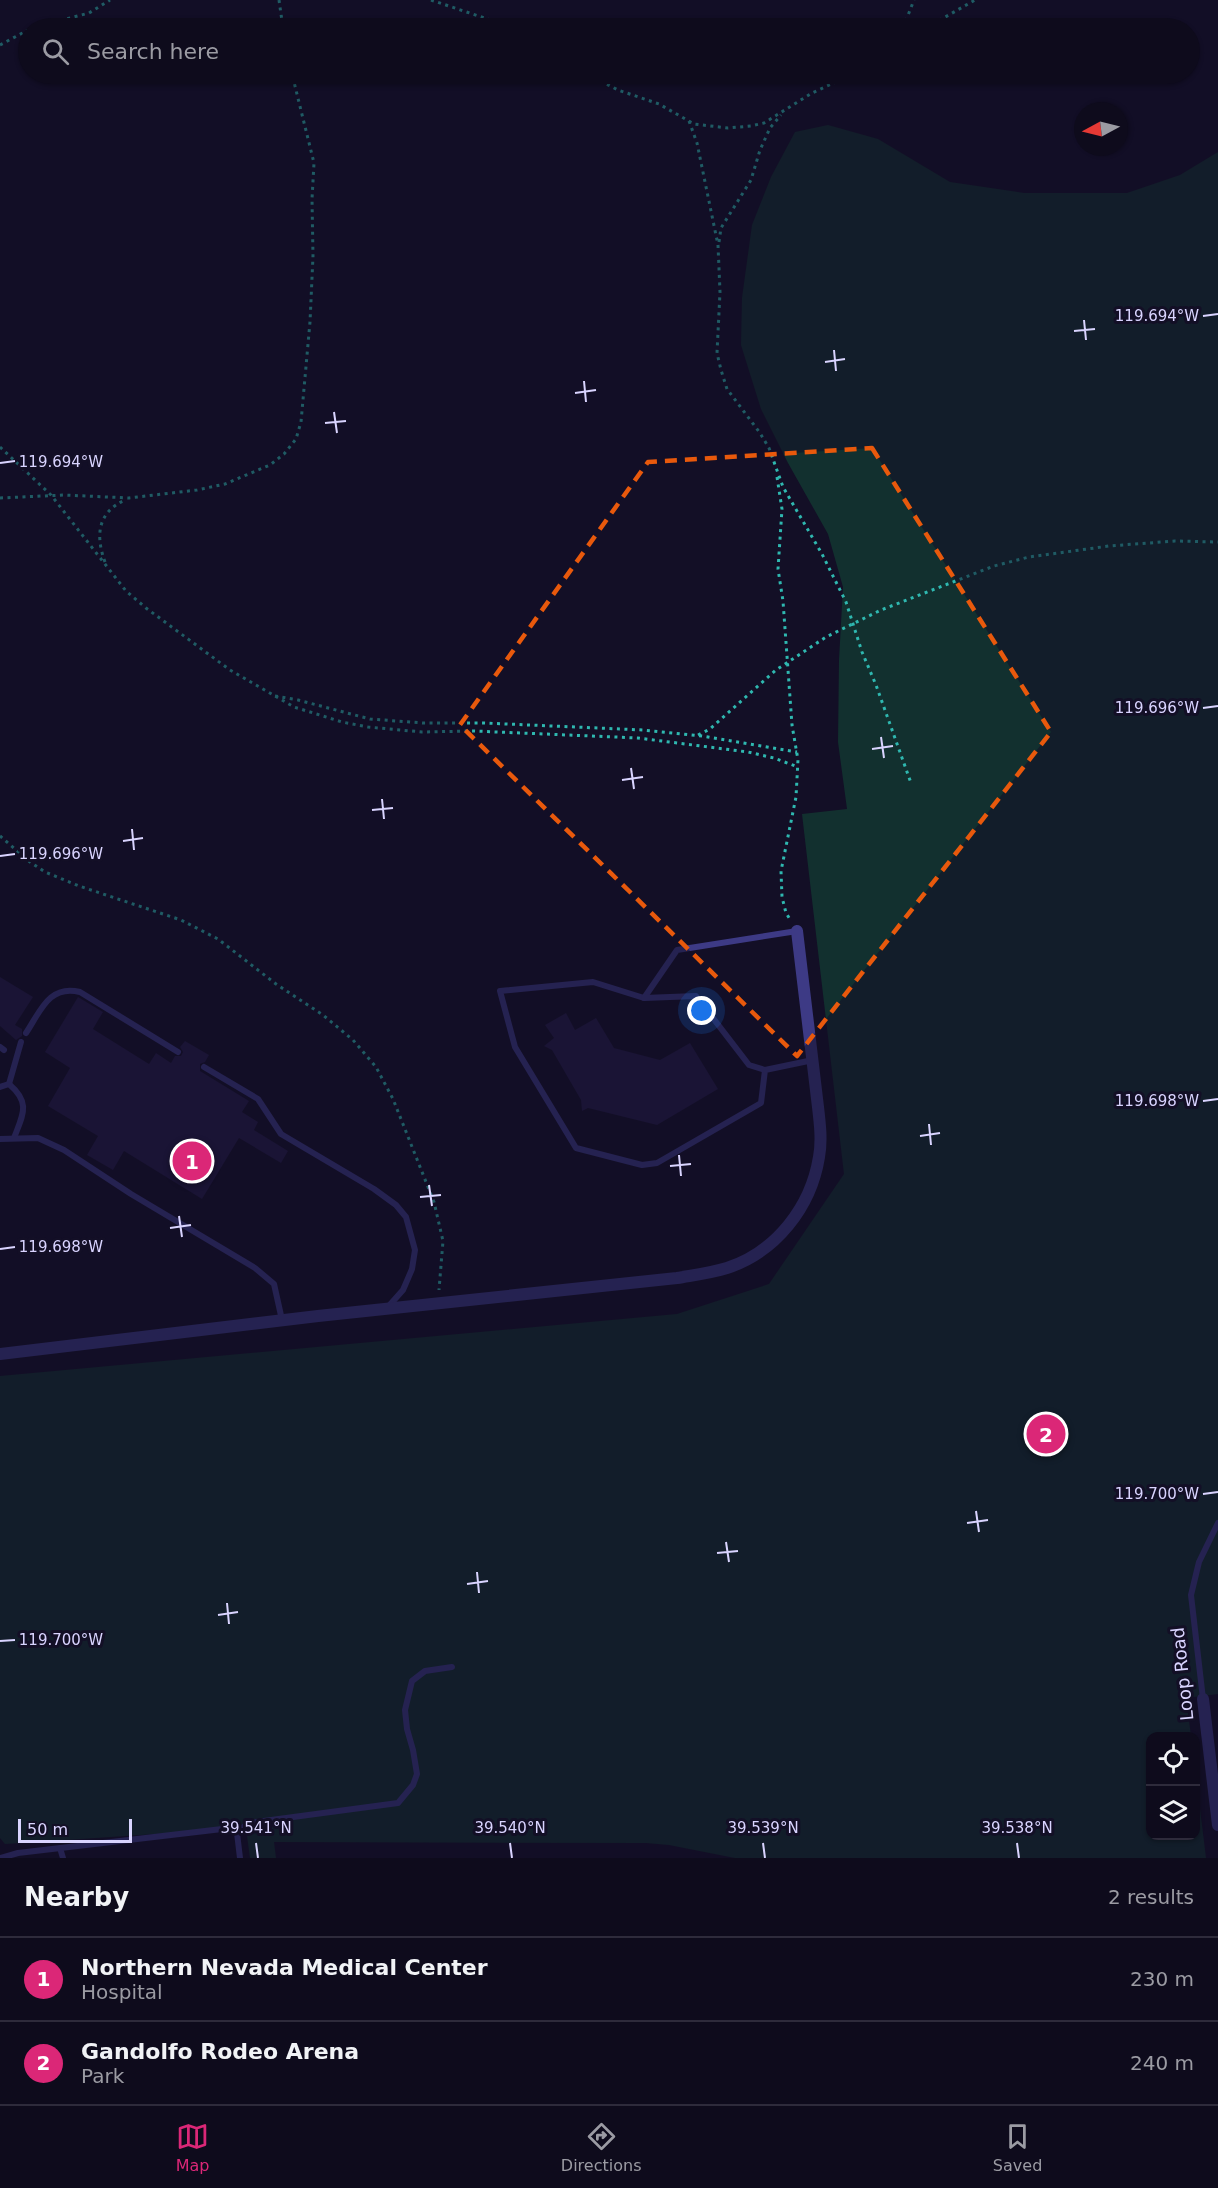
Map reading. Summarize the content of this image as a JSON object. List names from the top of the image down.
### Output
{
  "streets": {
    "street": ["Loop Road"]
  },
  "scale_bar": "50 m",
  "north": "left",
  "page": {
    "search": "Search here",
    "pins": ["1", "2"],
    "scale": "50 m",
    "heading": ["Nearby", "2 results"],
    "list": [
      {
        "mark": "1",
        "name": "Northern Nevada Medical Center",
        "note": "Hospital",
        "value": "230 m"
      },
      {
        "mark": "2",
        "name": "Gandolfo Rodeo Arena",
        "note": "Park",
        "value": "240 m"
      }
    ],
    "nav": ["Map", "Directions", "Saved"]
  },
  "coordinates": [
    "119.694°W",
    "119.696°W",
    "119.698°W",
    "119.700°W",
    "39.541°N",
    "39.540°N",
    "39.539°N",
    "39.538°N"
  ]
}
